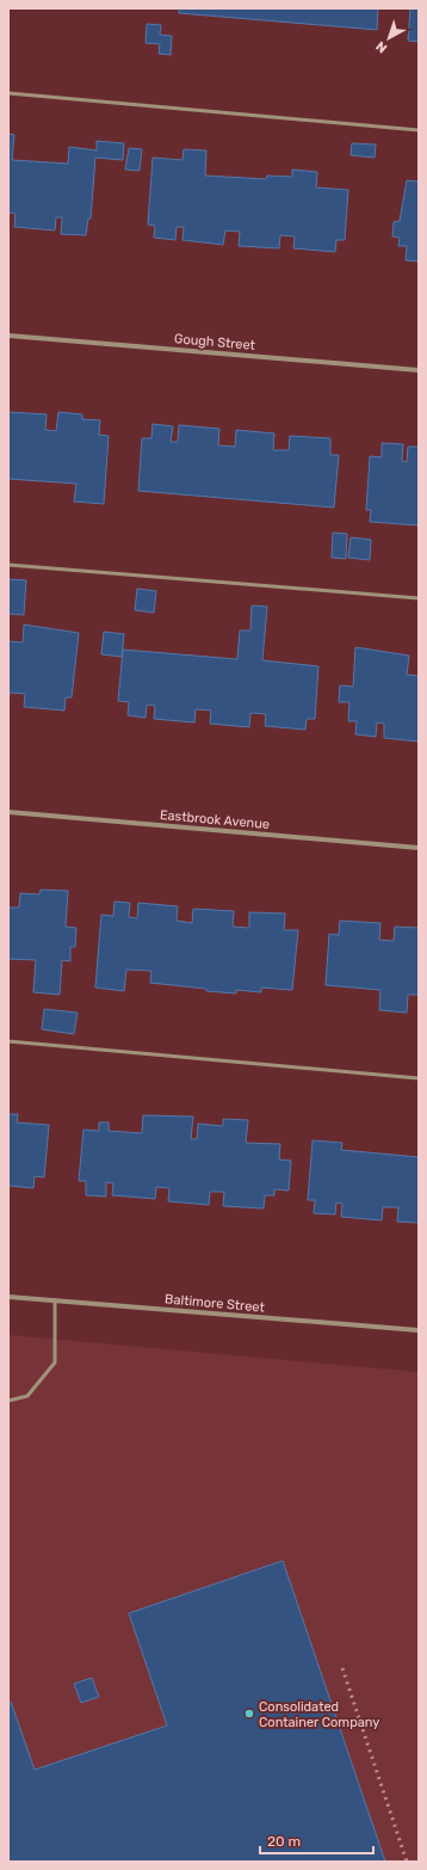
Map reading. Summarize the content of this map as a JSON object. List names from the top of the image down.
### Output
{
  "streets": {
    "street": ["Gough Street", "Eastbrook Avenue", "Baltimore Street"]
  },
  "places": ["Consolidated Container Company"],
  "scale_bar": "20 m",
  "north": "bottom left"
}
